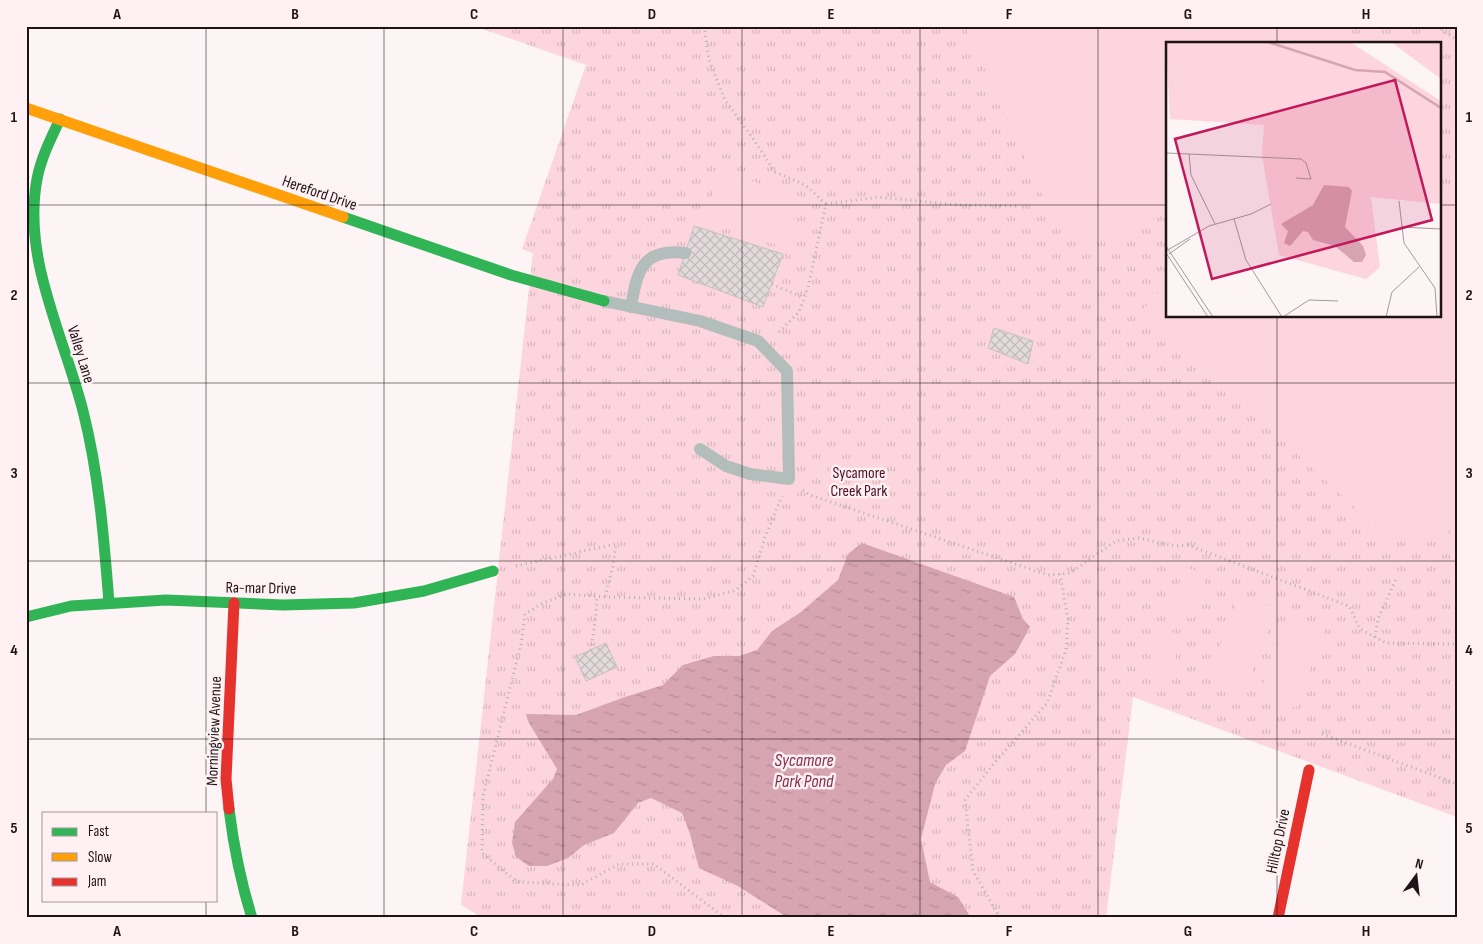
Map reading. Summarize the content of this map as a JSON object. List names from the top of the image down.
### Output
{
  "streets": {
    "street": [
      "Hereford Drive",
      "Valley Lane",
      "Ra-mar Drive",
      "Morningview Avenue",
      "Hilltop Drive"
    ]
  },
  "crossings": [
    ["Hereford Drive", "Valley Lane"],
    ["Valley Lane", "Ra-mar Drive"],
    ["Ra-mar Drive", "Morningview Avenue"]
  ],
  "water": ["Sycamore Park Pond"],
  "parks": ["Sycamore Creek Park"],
  "legend": ["Fast", "Slow", "Jam"],
  "north": "top",
  "grid": {
    "columns": [
      "A",
      "B",
      "C",
      "D",
      "E",
      "F",
      "G",
      "H"
    ],
    "rows": [
      "1",
      "2",
      "3",
      "4",
      "5"
    ]
  }
}
